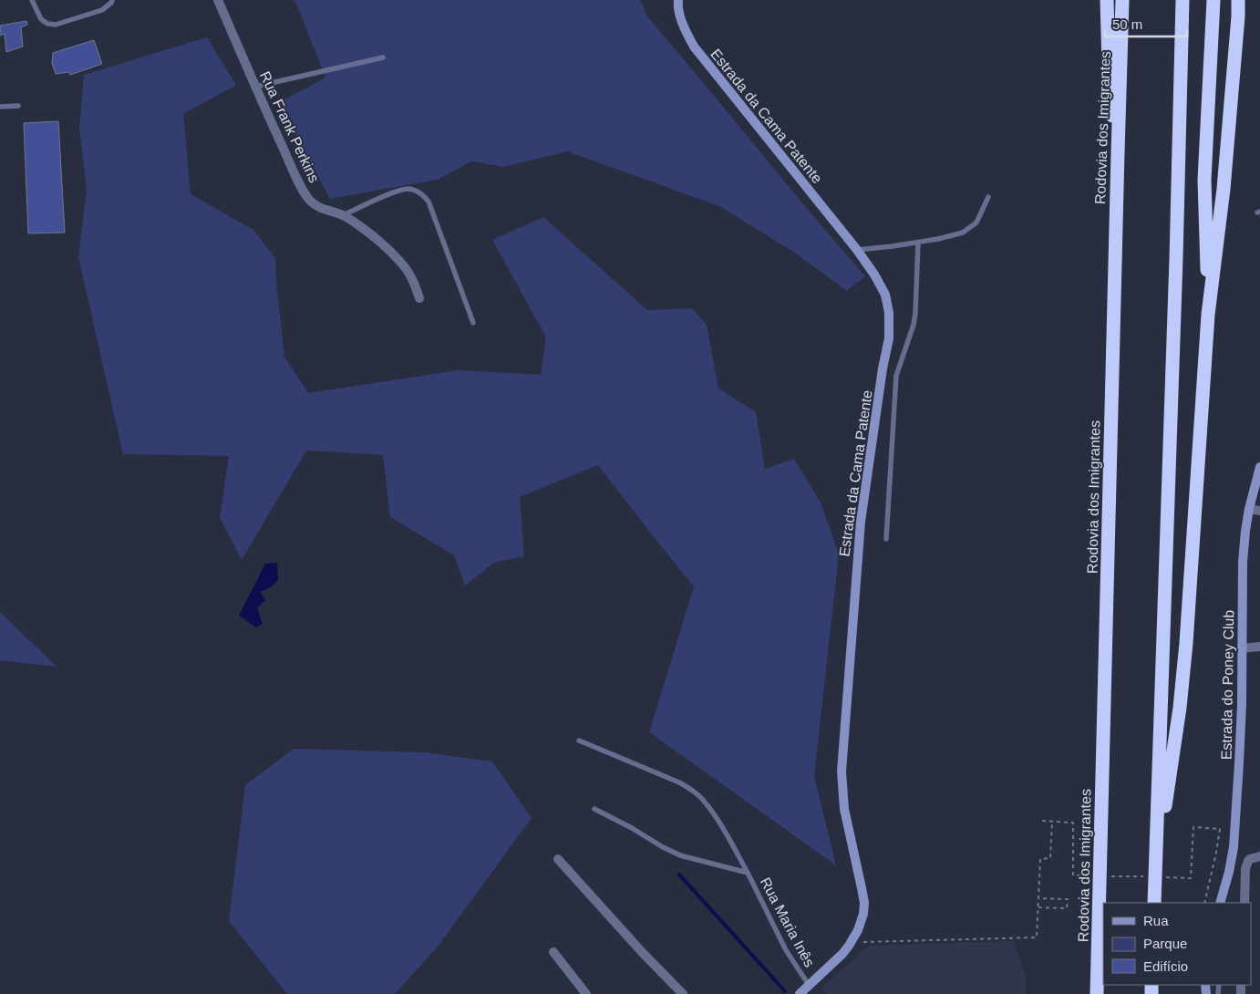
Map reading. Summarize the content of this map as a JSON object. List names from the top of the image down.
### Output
{
  "streets": {
    "highway": ["Rodovia dos Imigrantes"],
    "street": ["Estrada da Cama Patente", "Rua Frank Perkins", "Estrada do Poney Club"],
    "lane": ["Rua Maria Inês"]
  },
  "crossings": [
    ["Estrada da Cama Patente", "Rua Maria Inês"]
  ],
  "legend": ["Rua", "Parque", "Edifício"],
  "scale_bar": "50 m"
}
